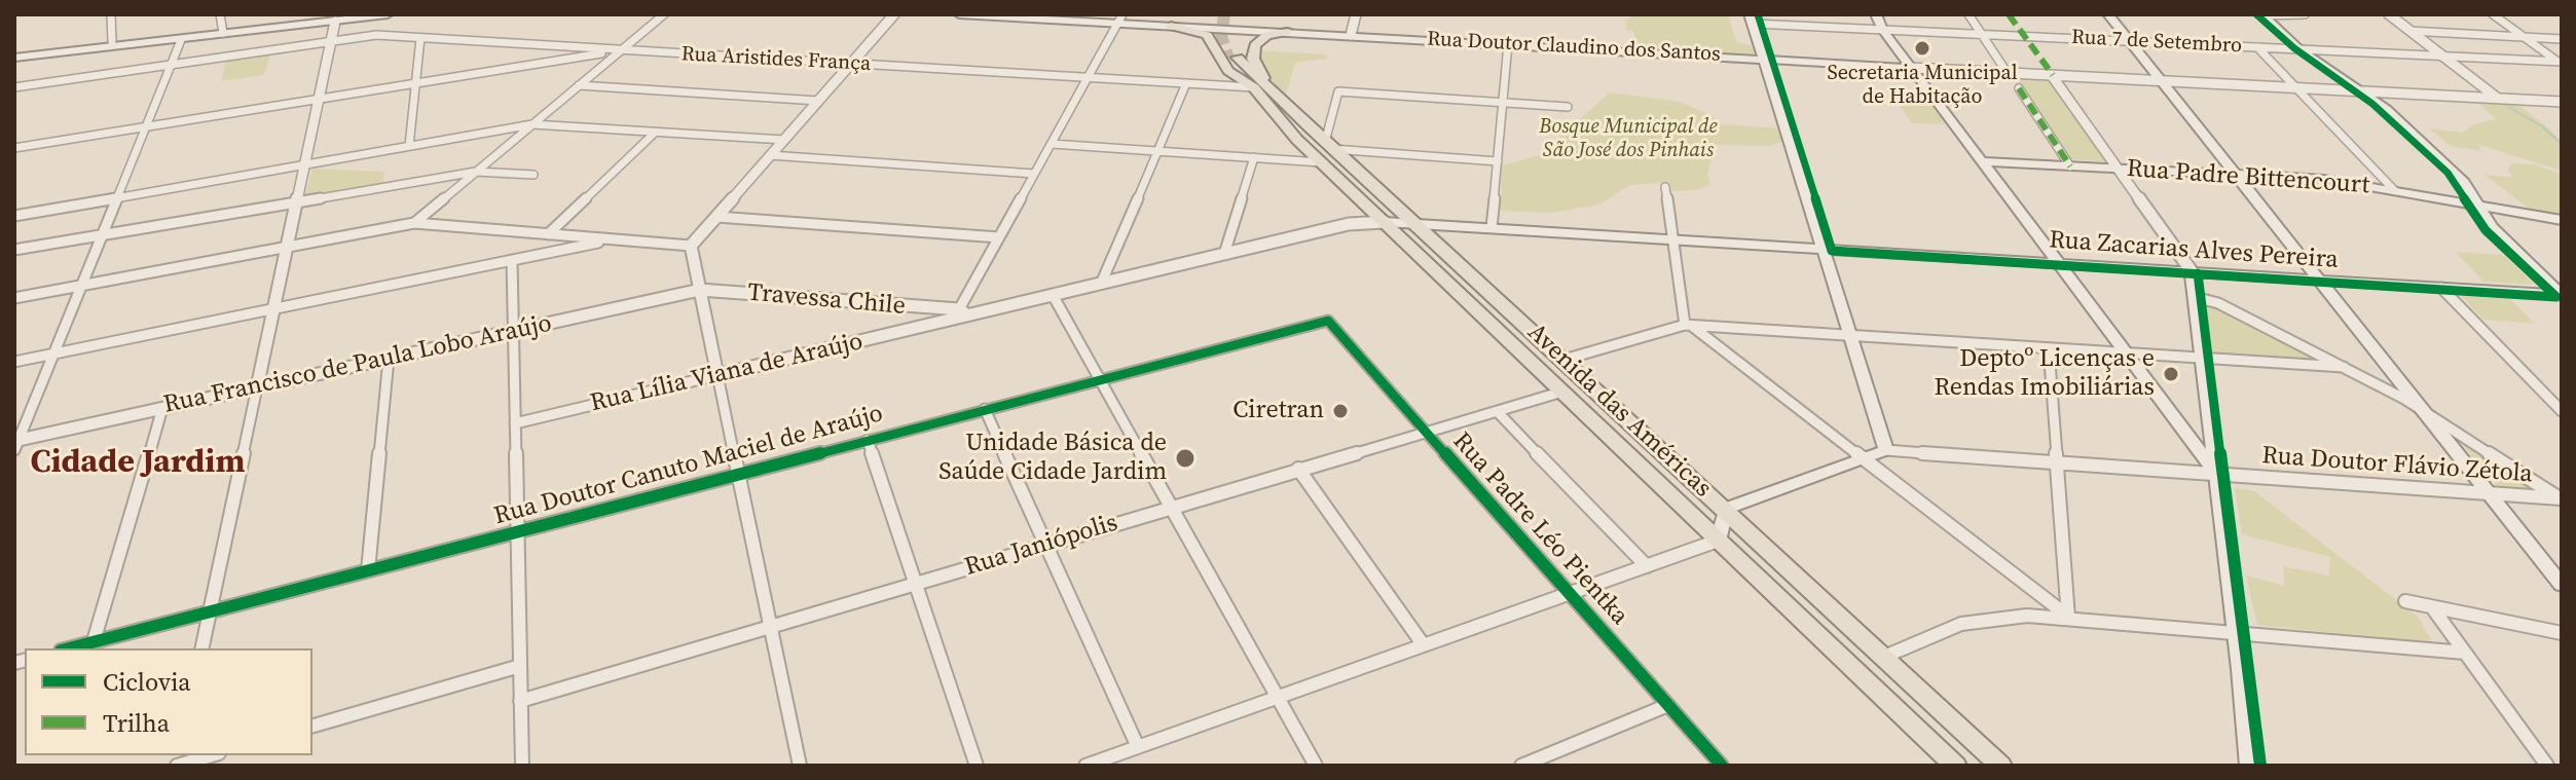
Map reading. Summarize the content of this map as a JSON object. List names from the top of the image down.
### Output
{
  "streets": {
    "main road": [
      "Rua Doutor Claudino dos Santos",
      "Rua Padre Bittencourt",
      "Rua Zacarias Alves Pereira",
      "Avenida das Américas",
      "Rua Doutor Flávio Zétola"
    ],
    "street": [
      "Rua 7 de Setembro",
      "Rua Aristides França",
      "Travessa Chile",
      "Rua Francisco de Paula Lobo Araújo",
      "Rua Lília Viana de Araújo",
      "Rua Doutor Canuto Maciel de Araújo",
      "Rua Padre Léo Pientka",
      "Rua Janiópolis"
    ]
  },
  "crossings": [
    ["Rua Aristides França", "Avenida das Américas"],
    ["Rua Zacarias Alves Pereira", "Rua Lília Viana de Araújo"],
    ["Rua Zacarias Alves Pereira", "Avenida das Américas"],
    ["Travessa Chile", "Rua Francisco de Paula Lobo Araújo"],
    ["Travessa Chile", "Rua Lília Viana de Araújo"],
    ["Rua Lília Viana de Araújo", "Avenida das Américas"],
    ["Avenida das Américas", "Rua Doutor Flávio Zétola"],
    ["Avenida das Américas", "Rua Janiópolis"],
    ["Rua Doutor Canuto Maciel de Araújo", "Rua Padre Léo Pientka"],
    ["Rua Padre Léo Pientka", "Rua Janiópolis"]
  ],
  "districts": ["Cidade Jardim"],
  "parks": ["Bosque Municipal de São José dos Pinhais"],
  "places": [
    "Secretaria Municipal de Habitação",
    "Deptoº Licenças e Rendas Imobiliárias",
    "Ciretran",
    "Unidade Básica de Saúde Cidade Jardim"
  ],
  "legend": ["Ciclovia", "Trilha"]
}
